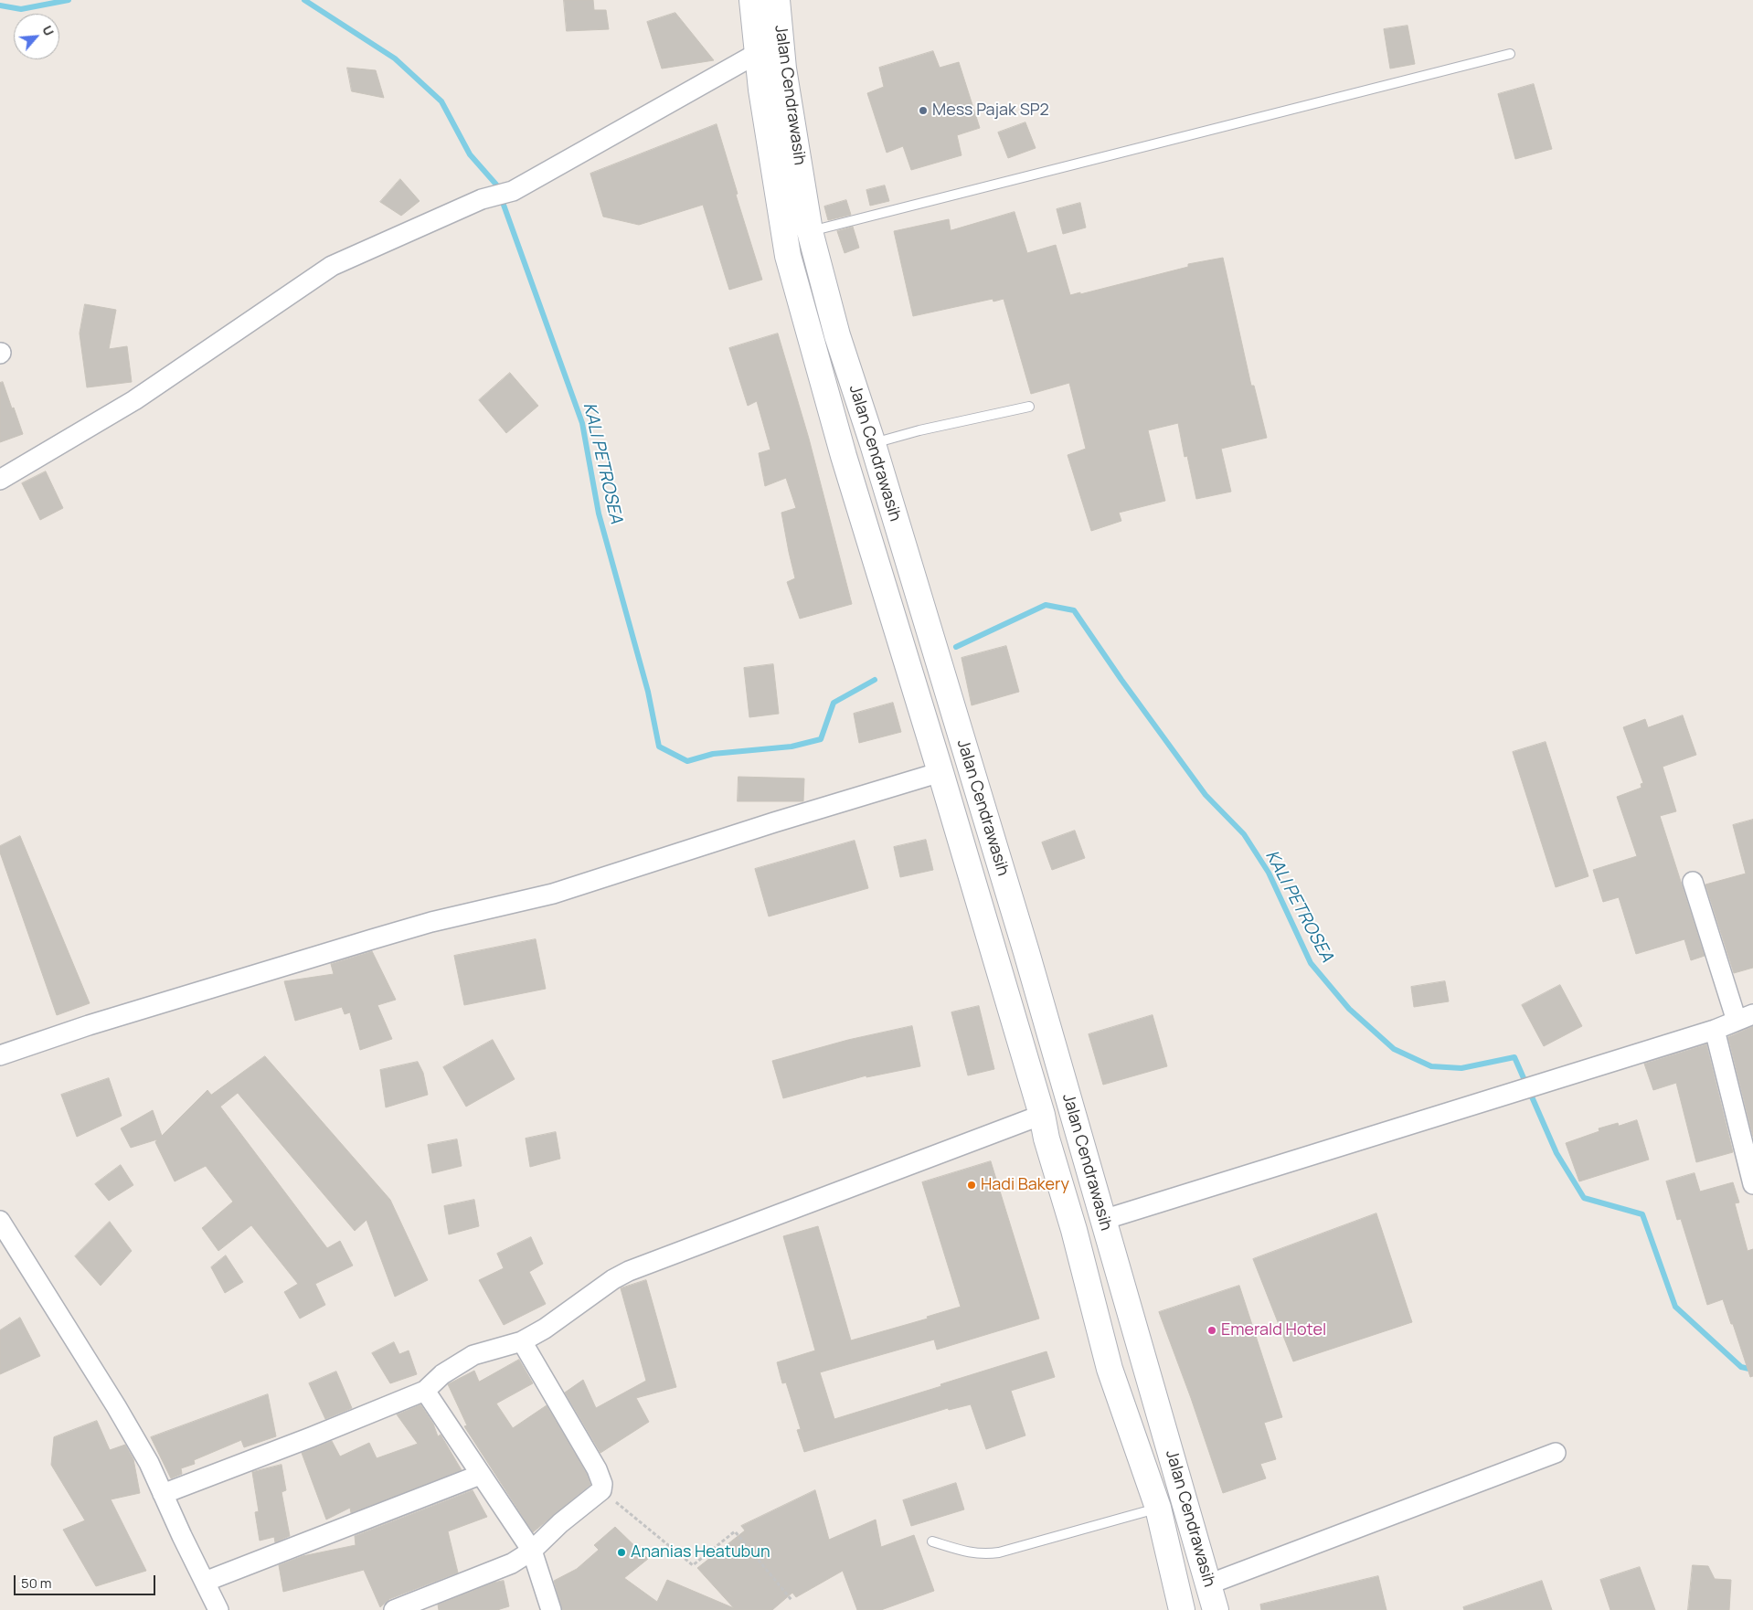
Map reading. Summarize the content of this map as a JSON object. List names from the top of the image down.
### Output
{
  "streets": {
    "main road": ["Jalan Cendrawasih"]
  },
  "water": ["KALI PETROSEA"],
  "places": [
    "Mess Pajak SP2",
    "Hadi Bakery",
    "Emerald Hotel",
    "Ananias Heatubun"
  ],
  "scale_bar": "50 m",
  "north": "top right"
}
